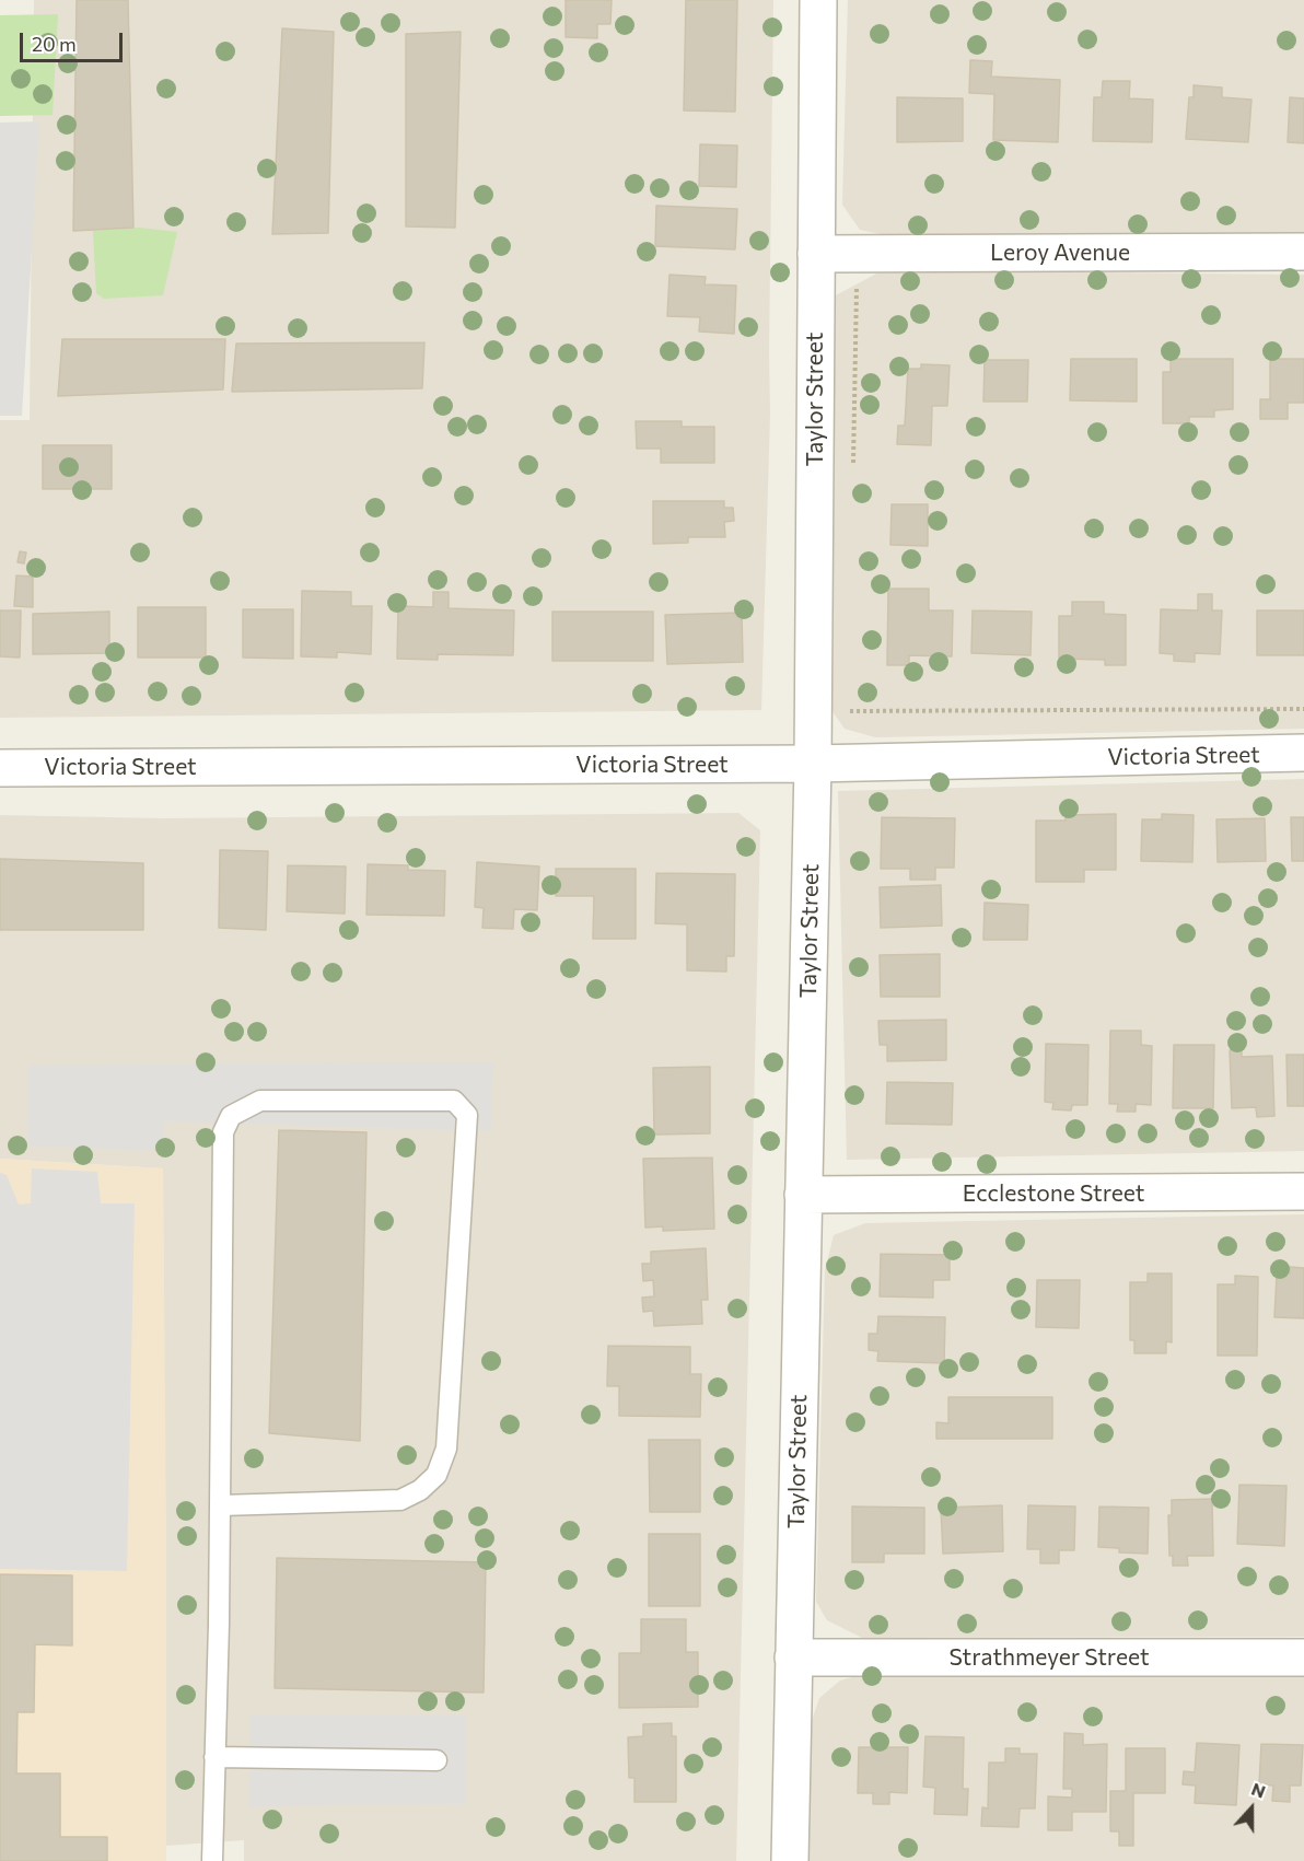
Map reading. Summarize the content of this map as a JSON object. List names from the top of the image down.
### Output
{
  "streets": {
    "street": [
      "Leroy Avenue",
      "Taylor Street",
      "Victoria Street",
      "Ecclestone Street",
      "Strathmeyer Street"
    ]
  },
  "crossings": [
    ["Leroy Avenue", "Taylor Street"],
    ["Taylor Street", "Victoria Street"],
    ["Taylor Street", "Ecclestone Street"],
    ["Taylor Street", "Strathmeyer Street"]
  ],
  "scale_bar": "20 m",
  "north": "top"
}
